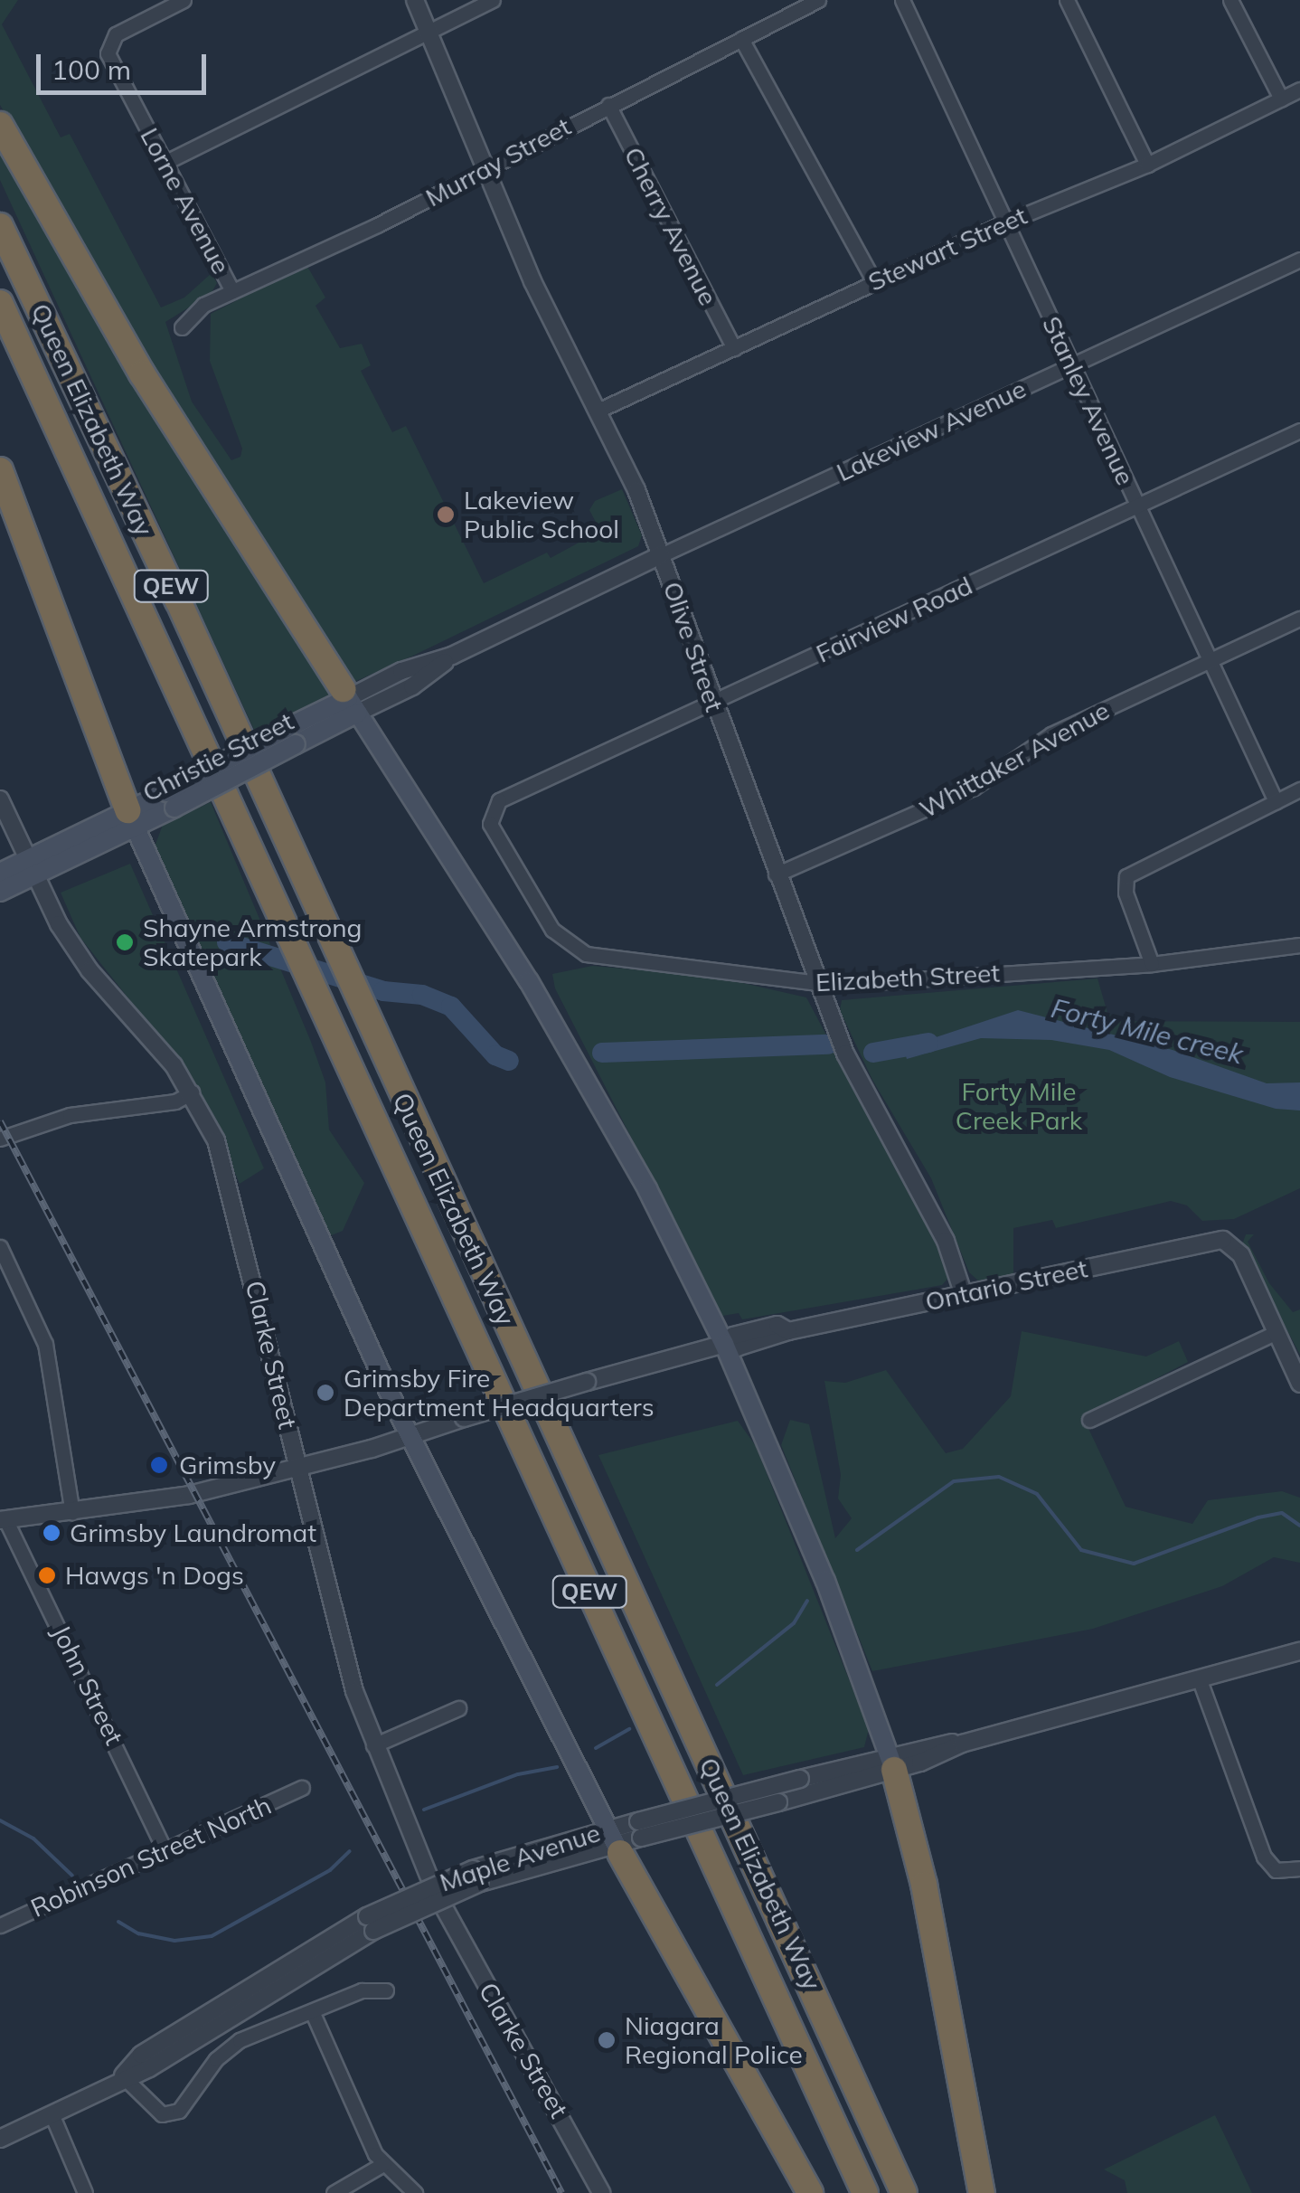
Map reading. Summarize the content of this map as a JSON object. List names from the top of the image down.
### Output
{
  "streets": {
    "highway": ["Queen Elizabeth Way", "QEW"],
    "main road": ["Christie Street"],
    "street": [
      "Murray Street",
      "Lorne Avenue",
      "Cherry Avenue",
      "Stewart Street",
      "Stanley Avenue",
      "Lakeview Avenue",
      "Fairview Road",
      "Olive Street",
      "Whittaker Avenue",
      "Elizabeth Street",
      "Ontario Street",
      "Clarke Street",
      "John Street",
      "Robinson Street North",
      "Maple Avenue"
    ]
  },
  "crossings": [
    ["Murray Street", "Lorne Avenue"],
    ["Murray Street", "Cherry Avenue"],
    ["Murray Street", "Olive Street"],
    ["Cherry Avenue", "Stewart Street"],
    ["Stewart Street", "Stanley Avenue"],
    ["Stewart Street", "Olive Street"],
    ["Stanley Avenue", "Lakeview Avenue"],
    ["Stanley Avenue", "Fairview Road"],
    ["Stanley Avenue", "Whittaker Avenue"],
    ["Lakeview Avenue", "Olive Street"],
    ["Lakeview Avenue", "Christie Street"],
    ["Fairview Road", "Olive Street"],
    ["Fairview Road", "Elizabeth Street"],
    ["Olive Street", "Christie Street"],
    ["Olive Street", "Whittaker Avenue"],
    ["Olive Street", "Elizabeth Street"],
    ["Olive Street", "Ontario Street"],
    ["Christie Street", "Clarke Street"],
    ["Ontario Street", "Clarke Street"],
    ["Ontario Street", "John Street"],
    ["John Street", "Robinson Street North"]
  ],
  "water": ["Forty Mile creek"],
  "parks": ["Forty Mile Creek Park"],
  "places": [
    "Lakeview Public School",
    "Shayne Armstrong Skatepark",
    "Grimsby Fire Department Headquarters",
    "Grimsby",
    "Grimsby Laundromat",
    "Hawgs 'n Dogs",
    "Niagara Regional Police"
  ],
  "scale_bar": "100 m"
}
